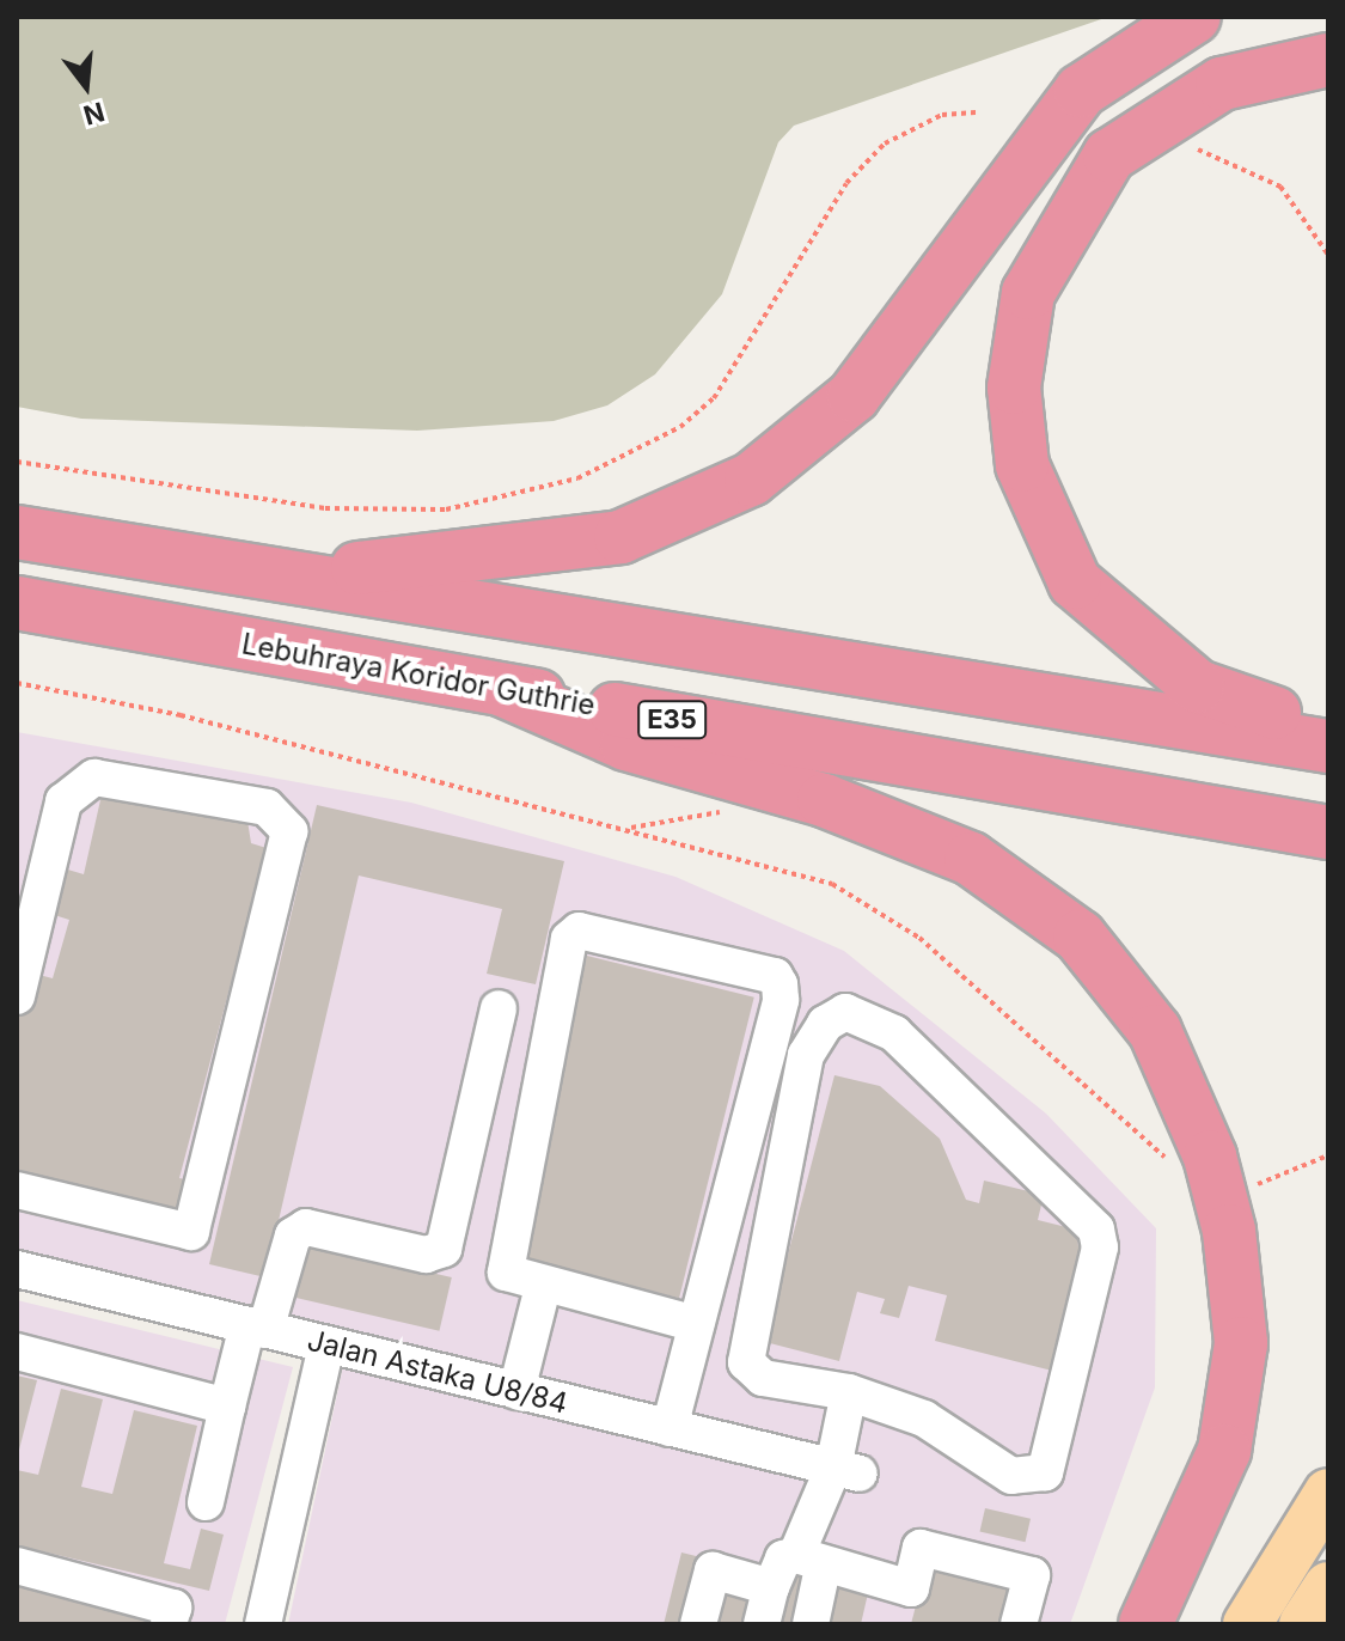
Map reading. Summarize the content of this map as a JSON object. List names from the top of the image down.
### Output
{
  "streets": {
    "highway": ["Lebuhraya Koridor Guthrie", "E35"],
    "street": ["Jalan Astaka U8/84"]
  },
  "north": "bottom"
}
